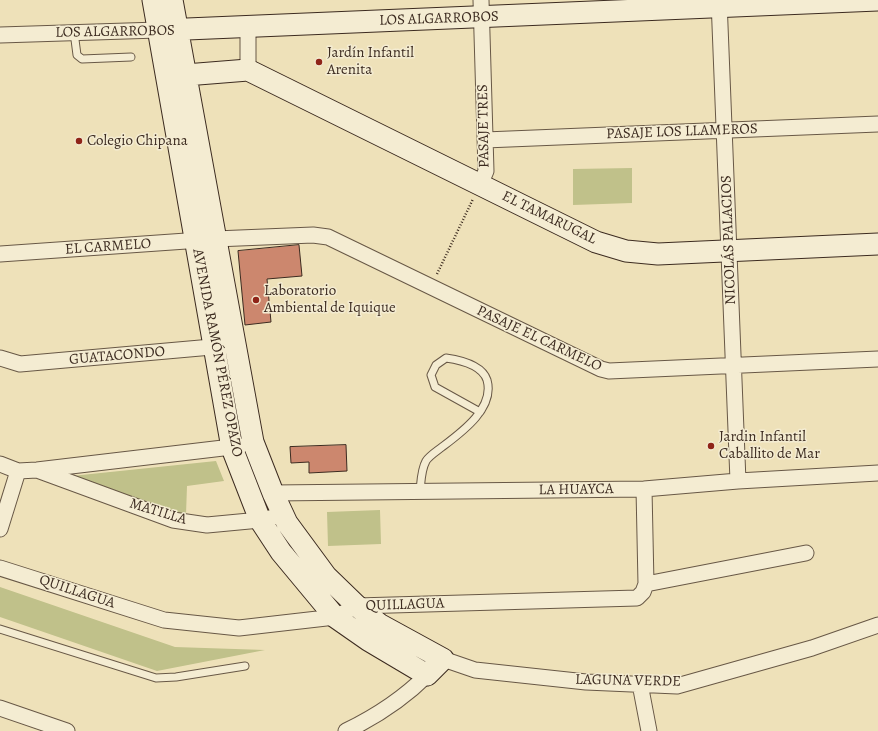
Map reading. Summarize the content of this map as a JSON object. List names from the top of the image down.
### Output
{
  "streets": {
    "street": [
      "LOS ALGARROBOS",
      "PASAJE TRES",
      "PASAJE LOS LLAMEROS",
      "EL TAMARUGAL",
      "NICOLÁS PALACIOS",
      "EL CARMELO",
      "PASAJE EL CARMELO",
      "AVENIDA RAMÓN PÉREZ OPAZO",
      "GUATACONDO",
      "LA HUAYCA",
      "MATILLA",
      "QUILLAGUA",
      "LAGUNA VERDE"
    ]
  },
  "crossings": [
    ["LOS ALGARROBOS", "PASAJE TRES"],
    ["LOS ALGARROBOS", "NICOLÁS PALACIOS"],
    ["LOS ALGARROBOS", "AVENIDA RAMÓN PÉREZ OPAZO"],
    ["PASAJE TRES", "PASAJE LOS LLAMEROS"],
    ["PASAJE TRES", "EL TAMARUGAL"],
    ["PASAJE TRES", "PASAJE EL CARMELO"],
    ["PASAJE LOS LLAMEROS", "NICOLÁS PALACIOS"],
    ["EL TAMARUGAL", "NICOLÁS PALACIOS"],
    ["NICOLÁS PALACIOS", "PASAJE EL CARMELO"],
    ["NICOLÁS PALACIOS", "LA HUAYCA"],
    ["EL CARMELO", "PASAJE EL CARMELO"],
    ["EL CARMELO", "AVENIDA RAMÓN PÉREZ OPAZO"],
    ["PASAJE EL CARMELO", "AVENIDA RAMÓN PÉREZ OPAZO"],
    ["AVENIDA RAMÓN PÉREZ OPAZO", "GUATACONDO"],
    ["AVENIDA RAMÓN PÉREZ OPAZO", "LA HUAYCA"],
    ["AVENIDA RAMÓN PÉREZ OPAZO", "MATILLA"],
    ["AVENIDA RAMÓN PÉREZ OPAZO", "QUILLAGUA"],
    ["AVENIDA RAMÓN PÉREZ OPAZO", "LAGUNA VERDE"]
  ],
  "places": [
    "Jardín Infantil Arenita",
    "Colegio Chipana",
    "Laboratorio Ambiental de Iquique",
    "Jardin Infantil Caballito de Mar"
  ]
}
